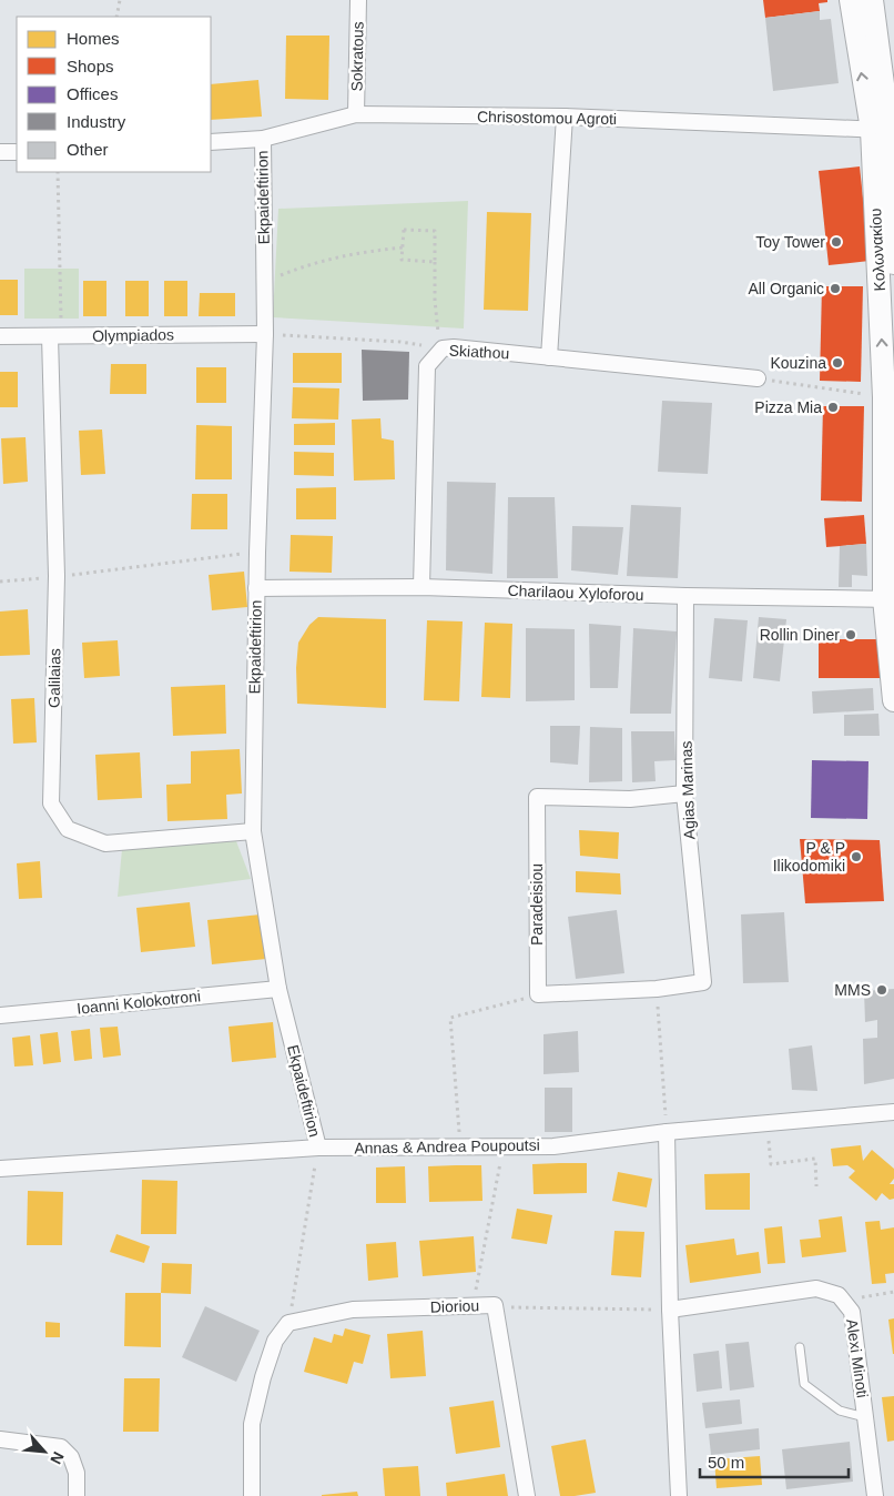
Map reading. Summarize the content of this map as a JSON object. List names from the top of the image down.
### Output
{
  "streets": {
    "main road": ["Κολωνακίου"],
    "street": [
      "Sokratous",
      "Chrisostomou Agroti",
      "Ekpaideftirion",
      "Olympiados",
      "Skiathou",
      "Charilaou Xyloforou",
      "Galilaias",
      "Agias Marinas",
      "Paradeisiou",
      "Ioanni Kolokotroni",
      "Annas & Andrea Poupoutsi",
      "Dioriou",
      "Alexi Minoti"
    ]
  },
  "crossings": [
    ["Sokratous", "Chrisostomou Agroti"],
    ["Chrisostomou Agroti", "Ekpaideftirion"],
    ["Chrisostomou Agroti", "Κολωνακίου"],
    ["Ekpaideftirion", "Olympiados"],
    ["Ekpaideftirion", "Charilaou Xyloforou"],
    ["Ekpaideftirion", "Galilaias"],
    ["Ekpaideftirion", "Ioanni Kolokotroni"],
    ["Ekpaideftirion", "Annas & Andrea Poupoutsi"],
    ["Κολωνακίου", "Charilaou Xyloforou"],
    ["Olympiados", "Galilaias"],
    ["Skiathou", "Charilaou Xyloforou"],
    ["Charilaou Xyloforou", "Agias Marinas"],
    ["Agias Marinas", "Paradeisiou"]
  ],
  "places": [
    "Toy Tower",
    "All Organic",
    "Kouzina",
    "Pizza Mia",
    "Rollin Diner",
    "P & P Ilikodomiki",
    "MMS"
  ],
  "legend": [
    "Homes",
    "Shops",
    "Offices",
    "Industry",
    "Other"
  ],
  "scale_bar": "50 m",
  "north": "bottom right"
}
